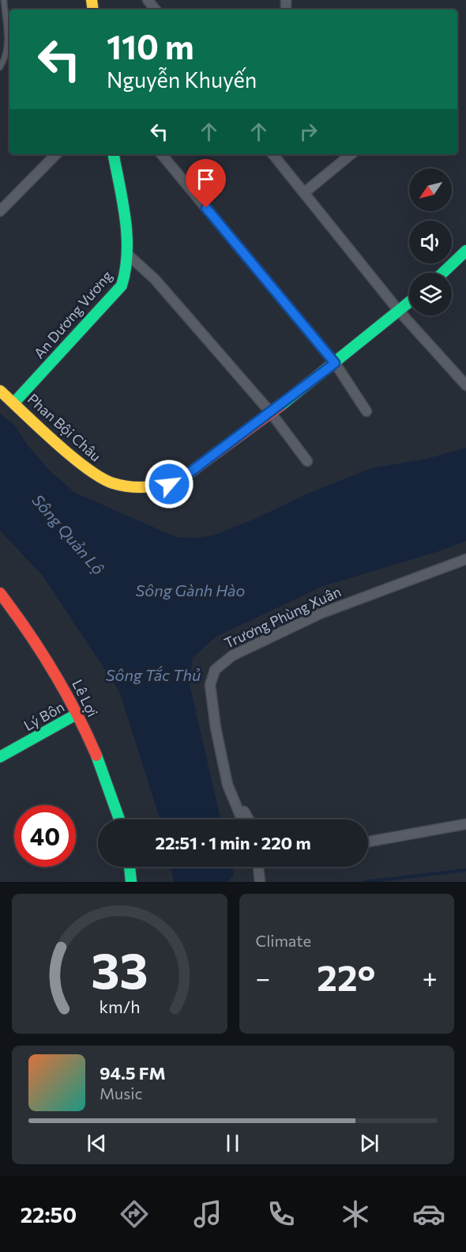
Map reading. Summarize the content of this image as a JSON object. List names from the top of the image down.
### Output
{
  "streets": {
    "street": [
      "An Dương Vương",
      "Phan Bội Châu",
      "Trương Phùng Xuân",
      "Lê Lợi",
      "Lý Bôn"
    ]
  },
  "crossings": [
    ["An Dương Vương", "Phan Bội Châu"],
    ["Lê Lợi", "Lý Bôn"]
  ],
  "water": ["Sông Quản Lộ", "Sông Gành Hào", "Sông Tắc Thủ"],
  "north": "bottom left",
  "page": {
    "turn": ["110 m", "Nguyễn Khuyến"],
    "limit": "40",
    "trip": "22:51 · 1 min · 220 m",
    "tile": "Climate",
    "heat": ["−", "22°", "+"],
    "song": ["94.5 FM", "Music"],
    "tabs": "22:50",
    "gauge": ["33", "km/h"]
  }
}
